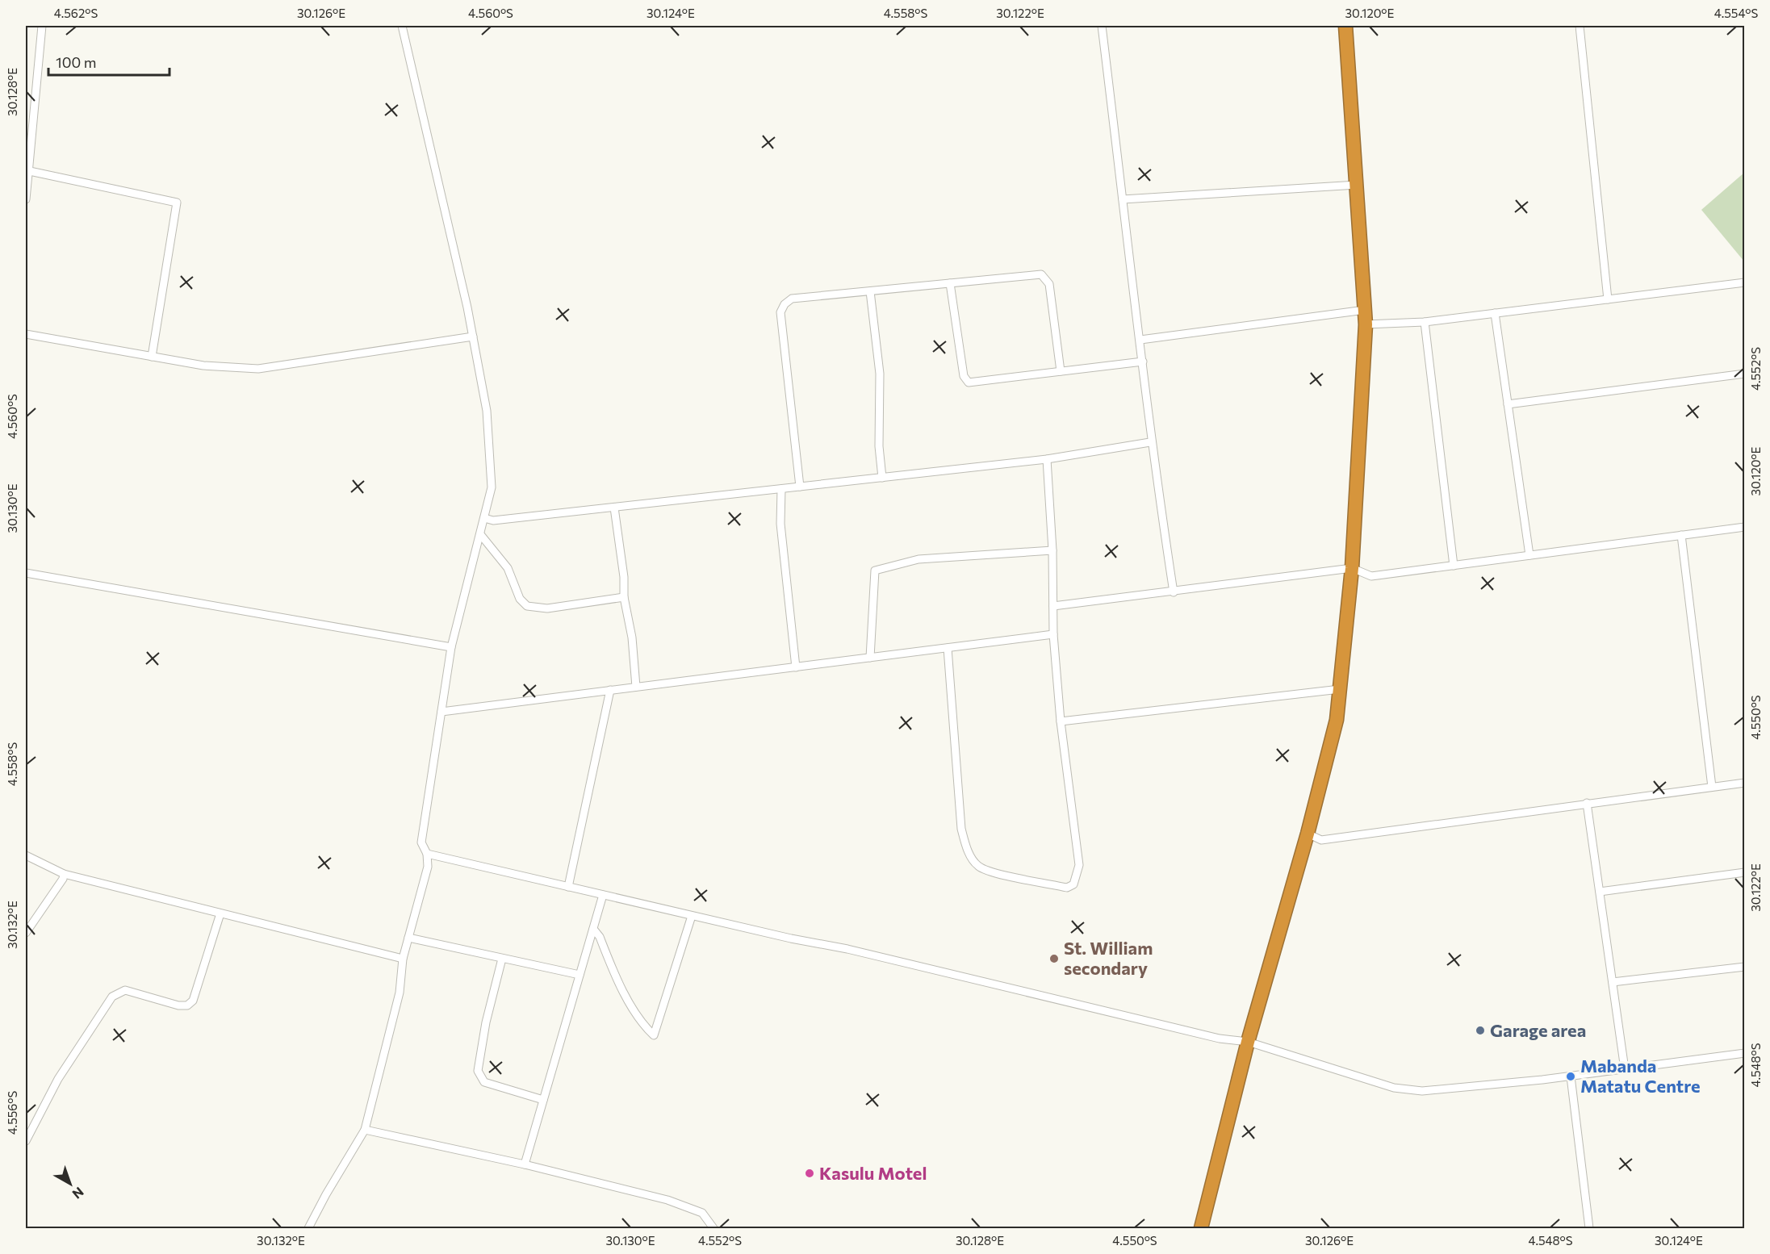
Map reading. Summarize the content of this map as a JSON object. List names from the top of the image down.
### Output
{
  "places": [
    "St. William secondary",
    "Garage area",
    "Mabanda Matatu Centre",
    "Kasulu Motel"
  ],
  "scale_bar": "100 m",
  "north": "bottom right",
  "coordinates": [
    "4.562°S",
    "30.126°E",
    "4.560°S",
    "30.124°E",
    "4.558°S",
    "30.122°E",
    "30.120°E",
    "4.554°S",
    "30.128°E",
    "4.552°S",
    "30.130°E",
    "4.550°S",
    "30.132°E",
    "4.548°S",
    "4.556°S"
  ]
}
